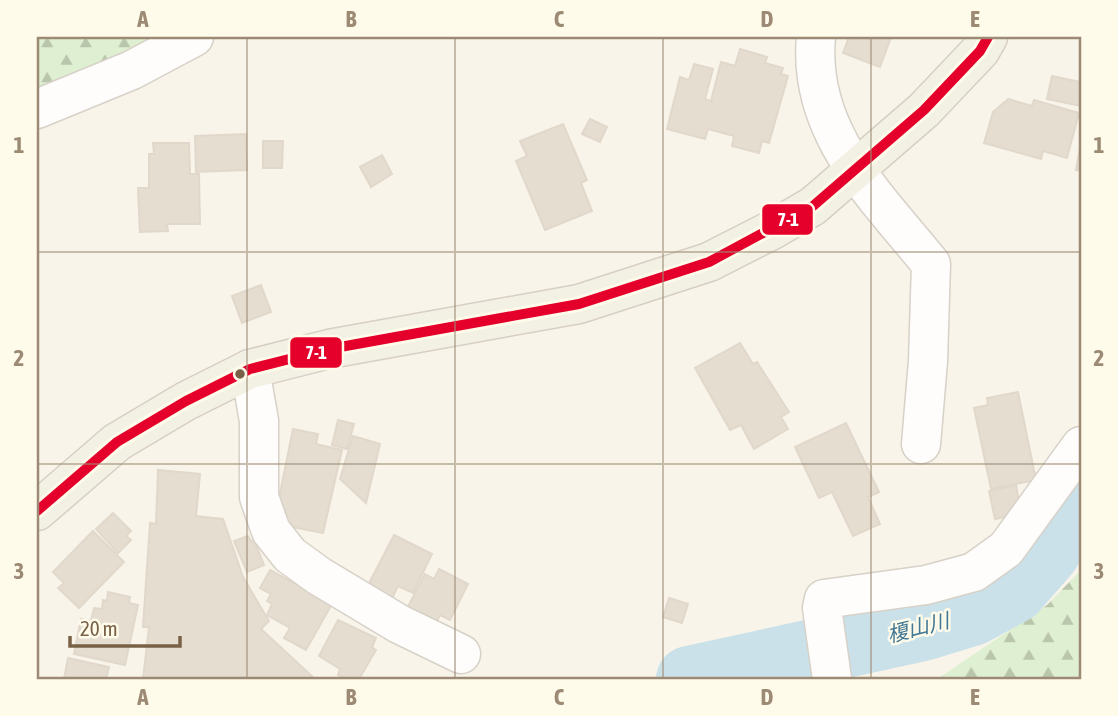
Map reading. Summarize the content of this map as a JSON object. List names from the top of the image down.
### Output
{
  "water": ["榎山川"],
  "lines": ["transit line 7-1"],
  "scale_bar": "20 m",
  "grid": {
    "columns": [
      "A",
      "B",
      "C",
      "D",
      "E"
    ],
    "rows": ["1", "2", "3"]
  }
}
